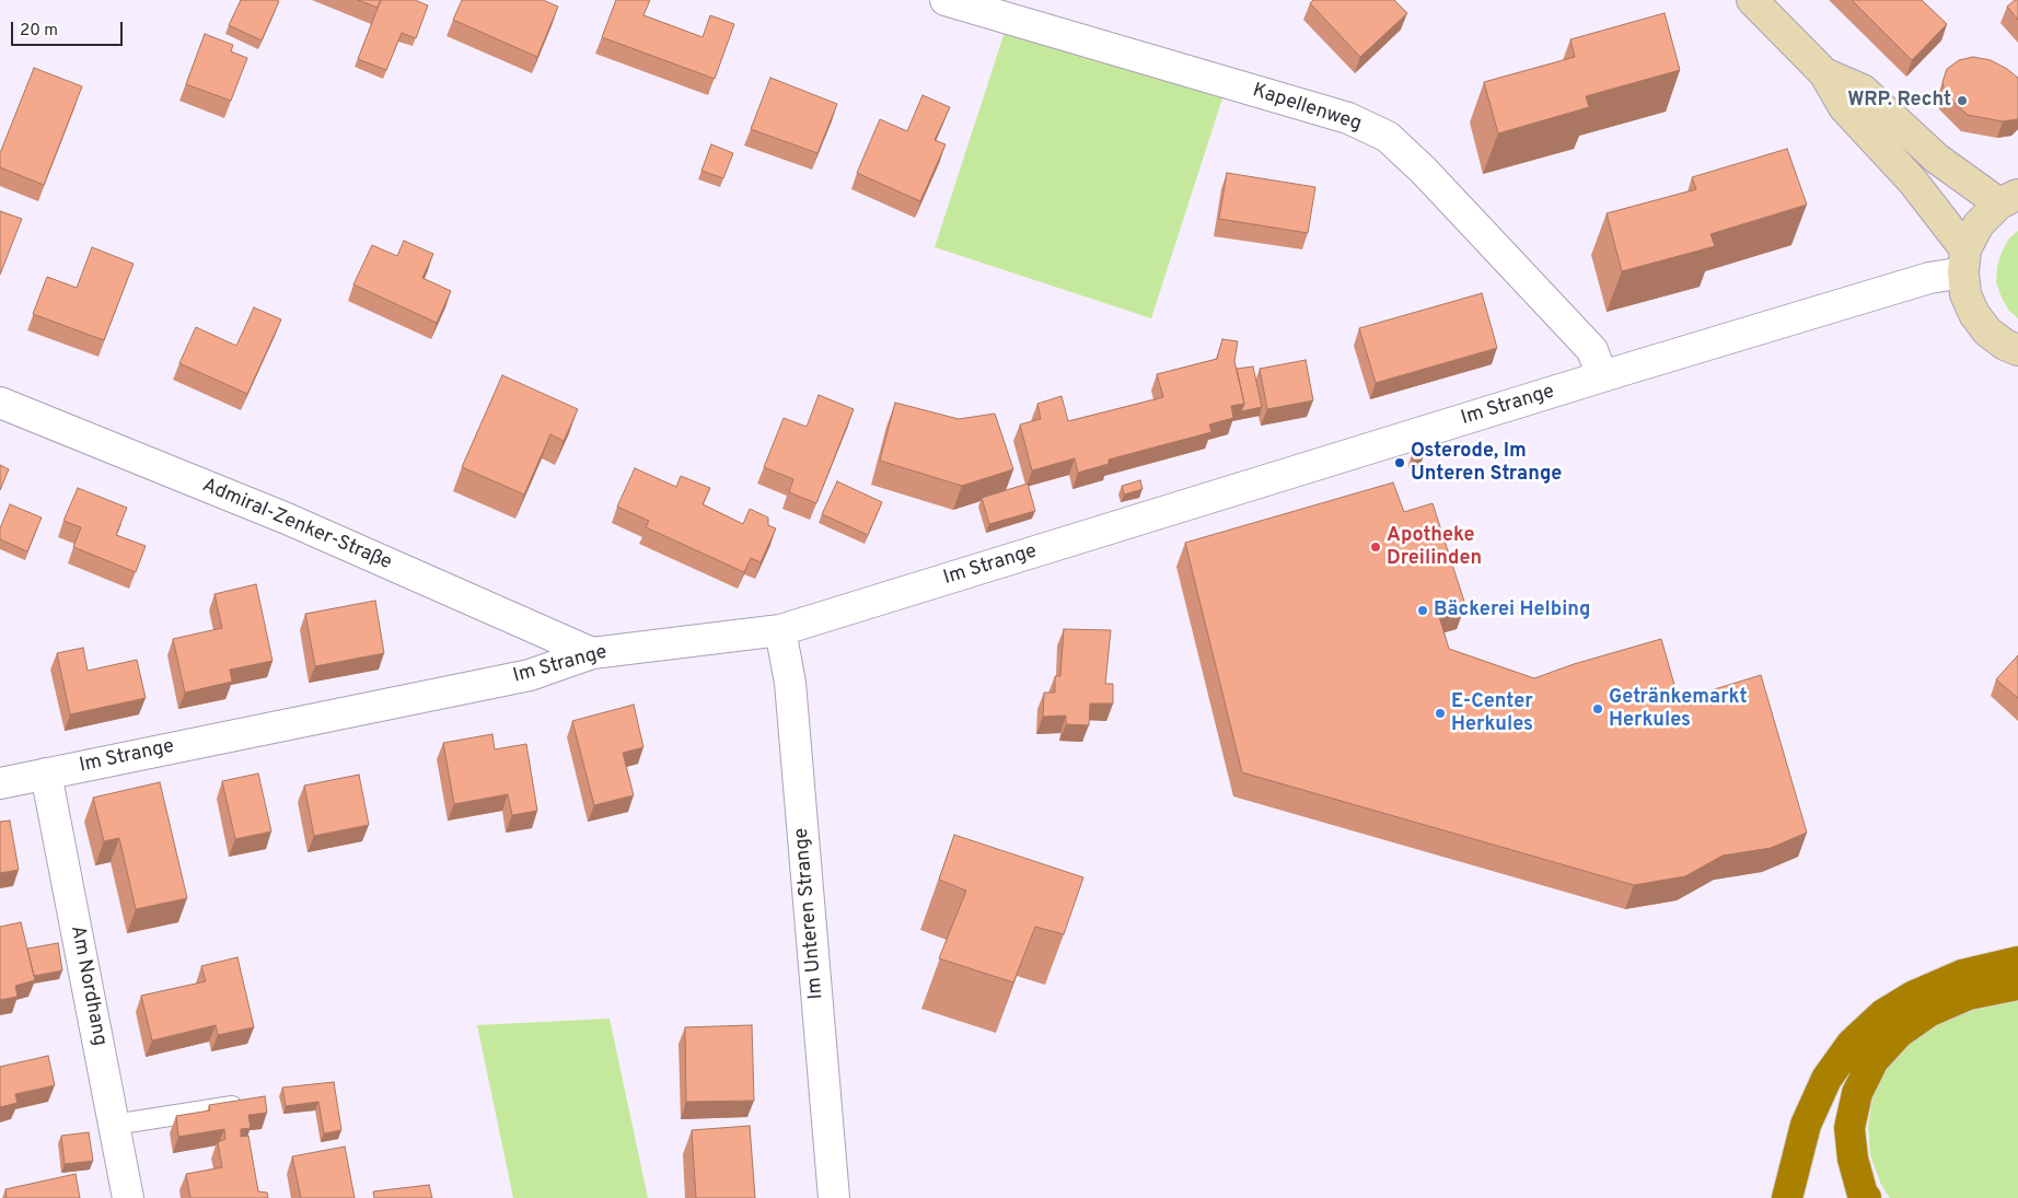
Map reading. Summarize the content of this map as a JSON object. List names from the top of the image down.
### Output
{
  "streets": {
    "street": [
      "Kapellenweg",
      "Im Strange",
      "Admiral-Zenker-Straße",
      "Im Unteren Strange",
      "Am Nordhang"
    ]
  },
  "crossings": [
    ["Kapellenweg", "Im Strange"],
    ["Im Strange", "Admiral-Zenker-Straße"],
    ["Im Strange", "Im Unteren Strange"],
    ["Im Strange", "Am Nordhang"]
  ],
  "places": [
    "WRP. Recht",
    "Osterode, Im Unteren Strange",
    "Apotheke Dreilinden",
    "Bäckerei Helbing",
    "Getränkemarkt Herkules",
    "E-Center Herkules"
  ],
  "scale_bar": "20 m"
}
